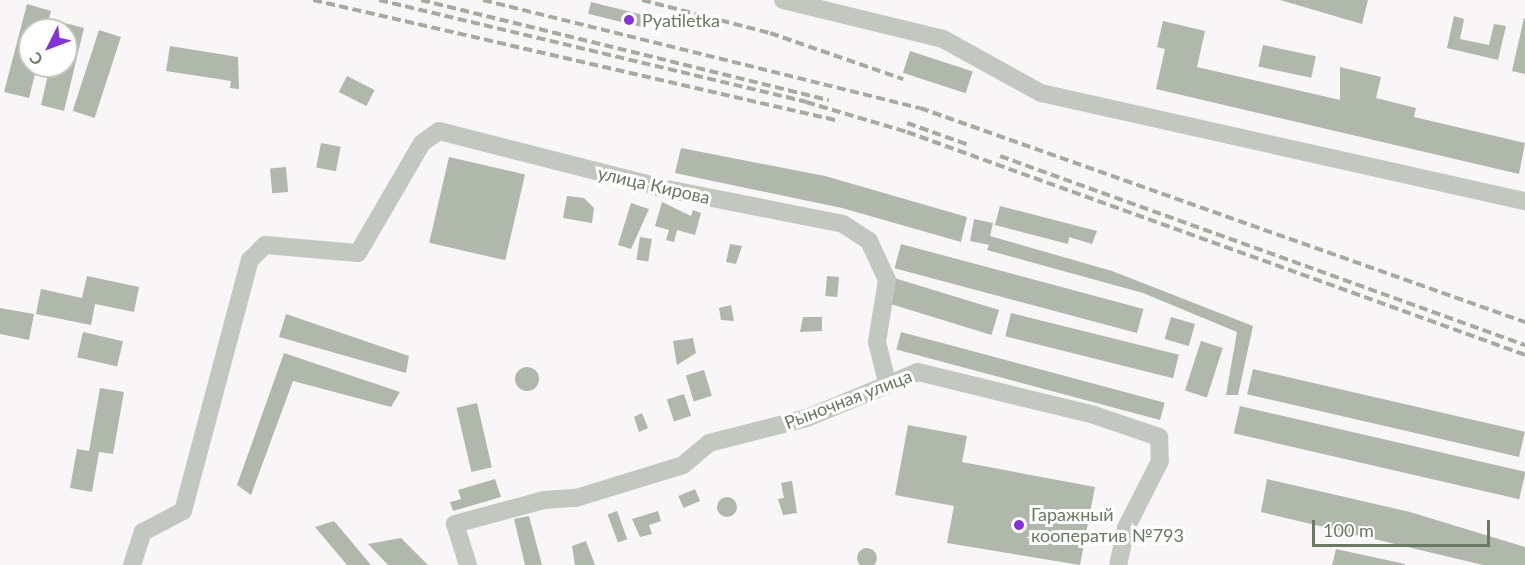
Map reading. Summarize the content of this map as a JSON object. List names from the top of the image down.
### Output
{
  "streets": {
    "street": ["улица Кирова", "Рыночная улица"]
  },
  "crossings": [
    ["улица Кирова", "Рыночная улица"]
  ],
  "places": ["Pyatiletka", "Гаражный кооператив №793"],
  "scale_bar": "100 m",
  "north": "bottom left"
}
